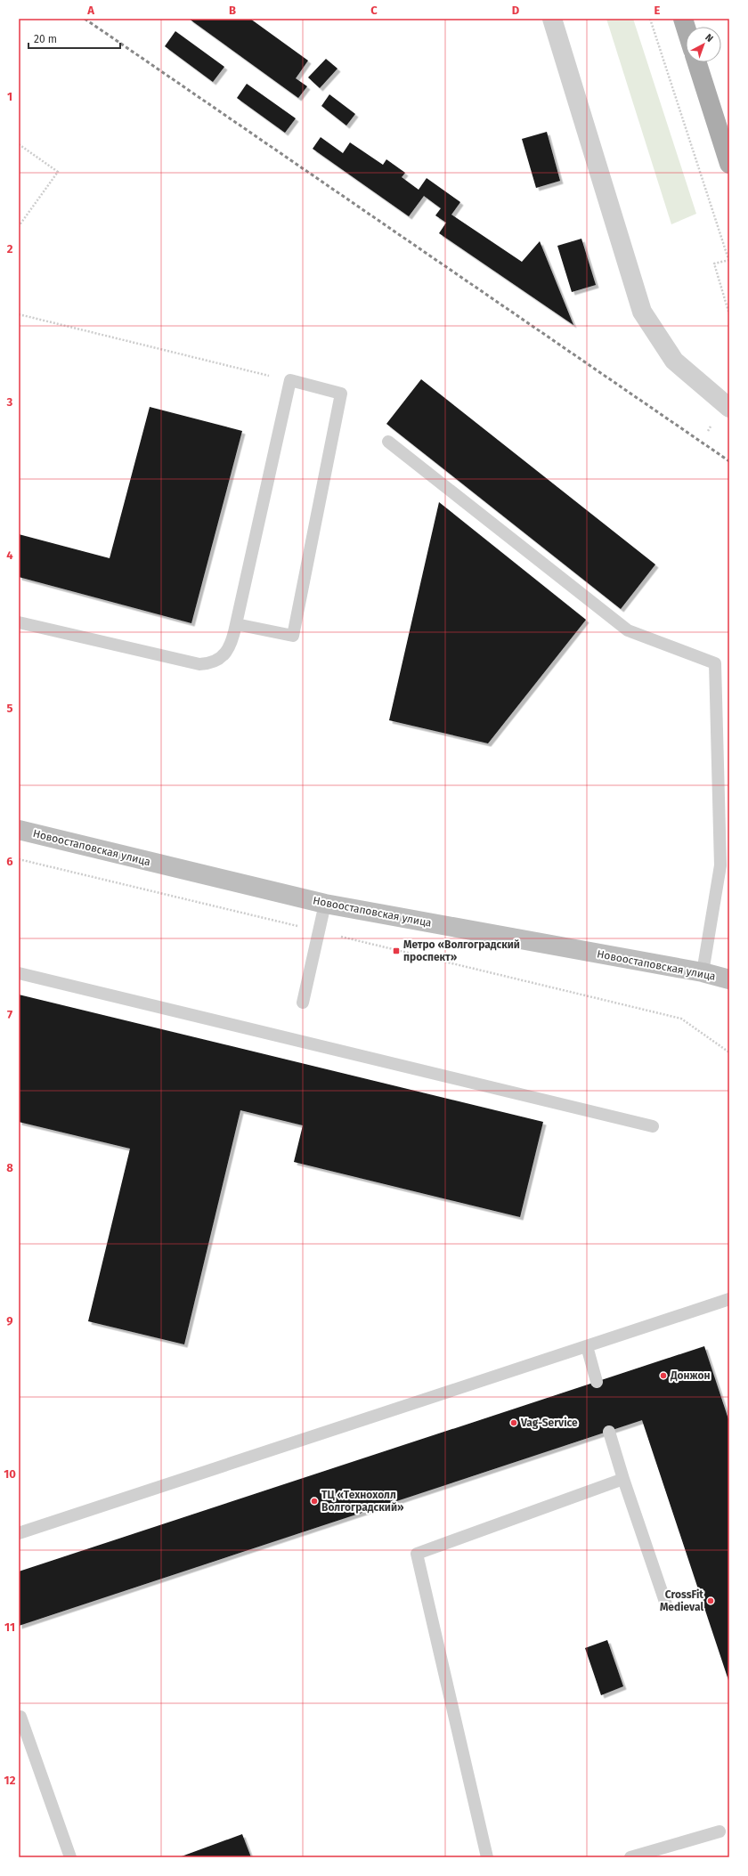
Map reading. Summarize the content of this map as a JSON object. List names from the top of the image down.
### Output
{
  "streets": {
    "main road": ["Новоостаповская улица"]
  },
  "places": {
    "transit": ["Метро «Волгоградский проспект»"],
    "other": [
      "Донжон",
      "Vag-Service",
      "ТЦ «Технохолл Волгоградский»",
      "CrossFit Medieval"
    ]
  },
  "scale_bar": "20 m",
  "north": "top right",
  "grid": {
    "columns": [
      "A",
      "B",
      "C",
      "D",
      "E"
    ],
    "rows": [
      "1",
      "2",
      "3",
      "4",
      "5",
      "6",
      "7",
      "8",
      "9",
      "10",
      "11",
      "12"
    ]
  }
}
